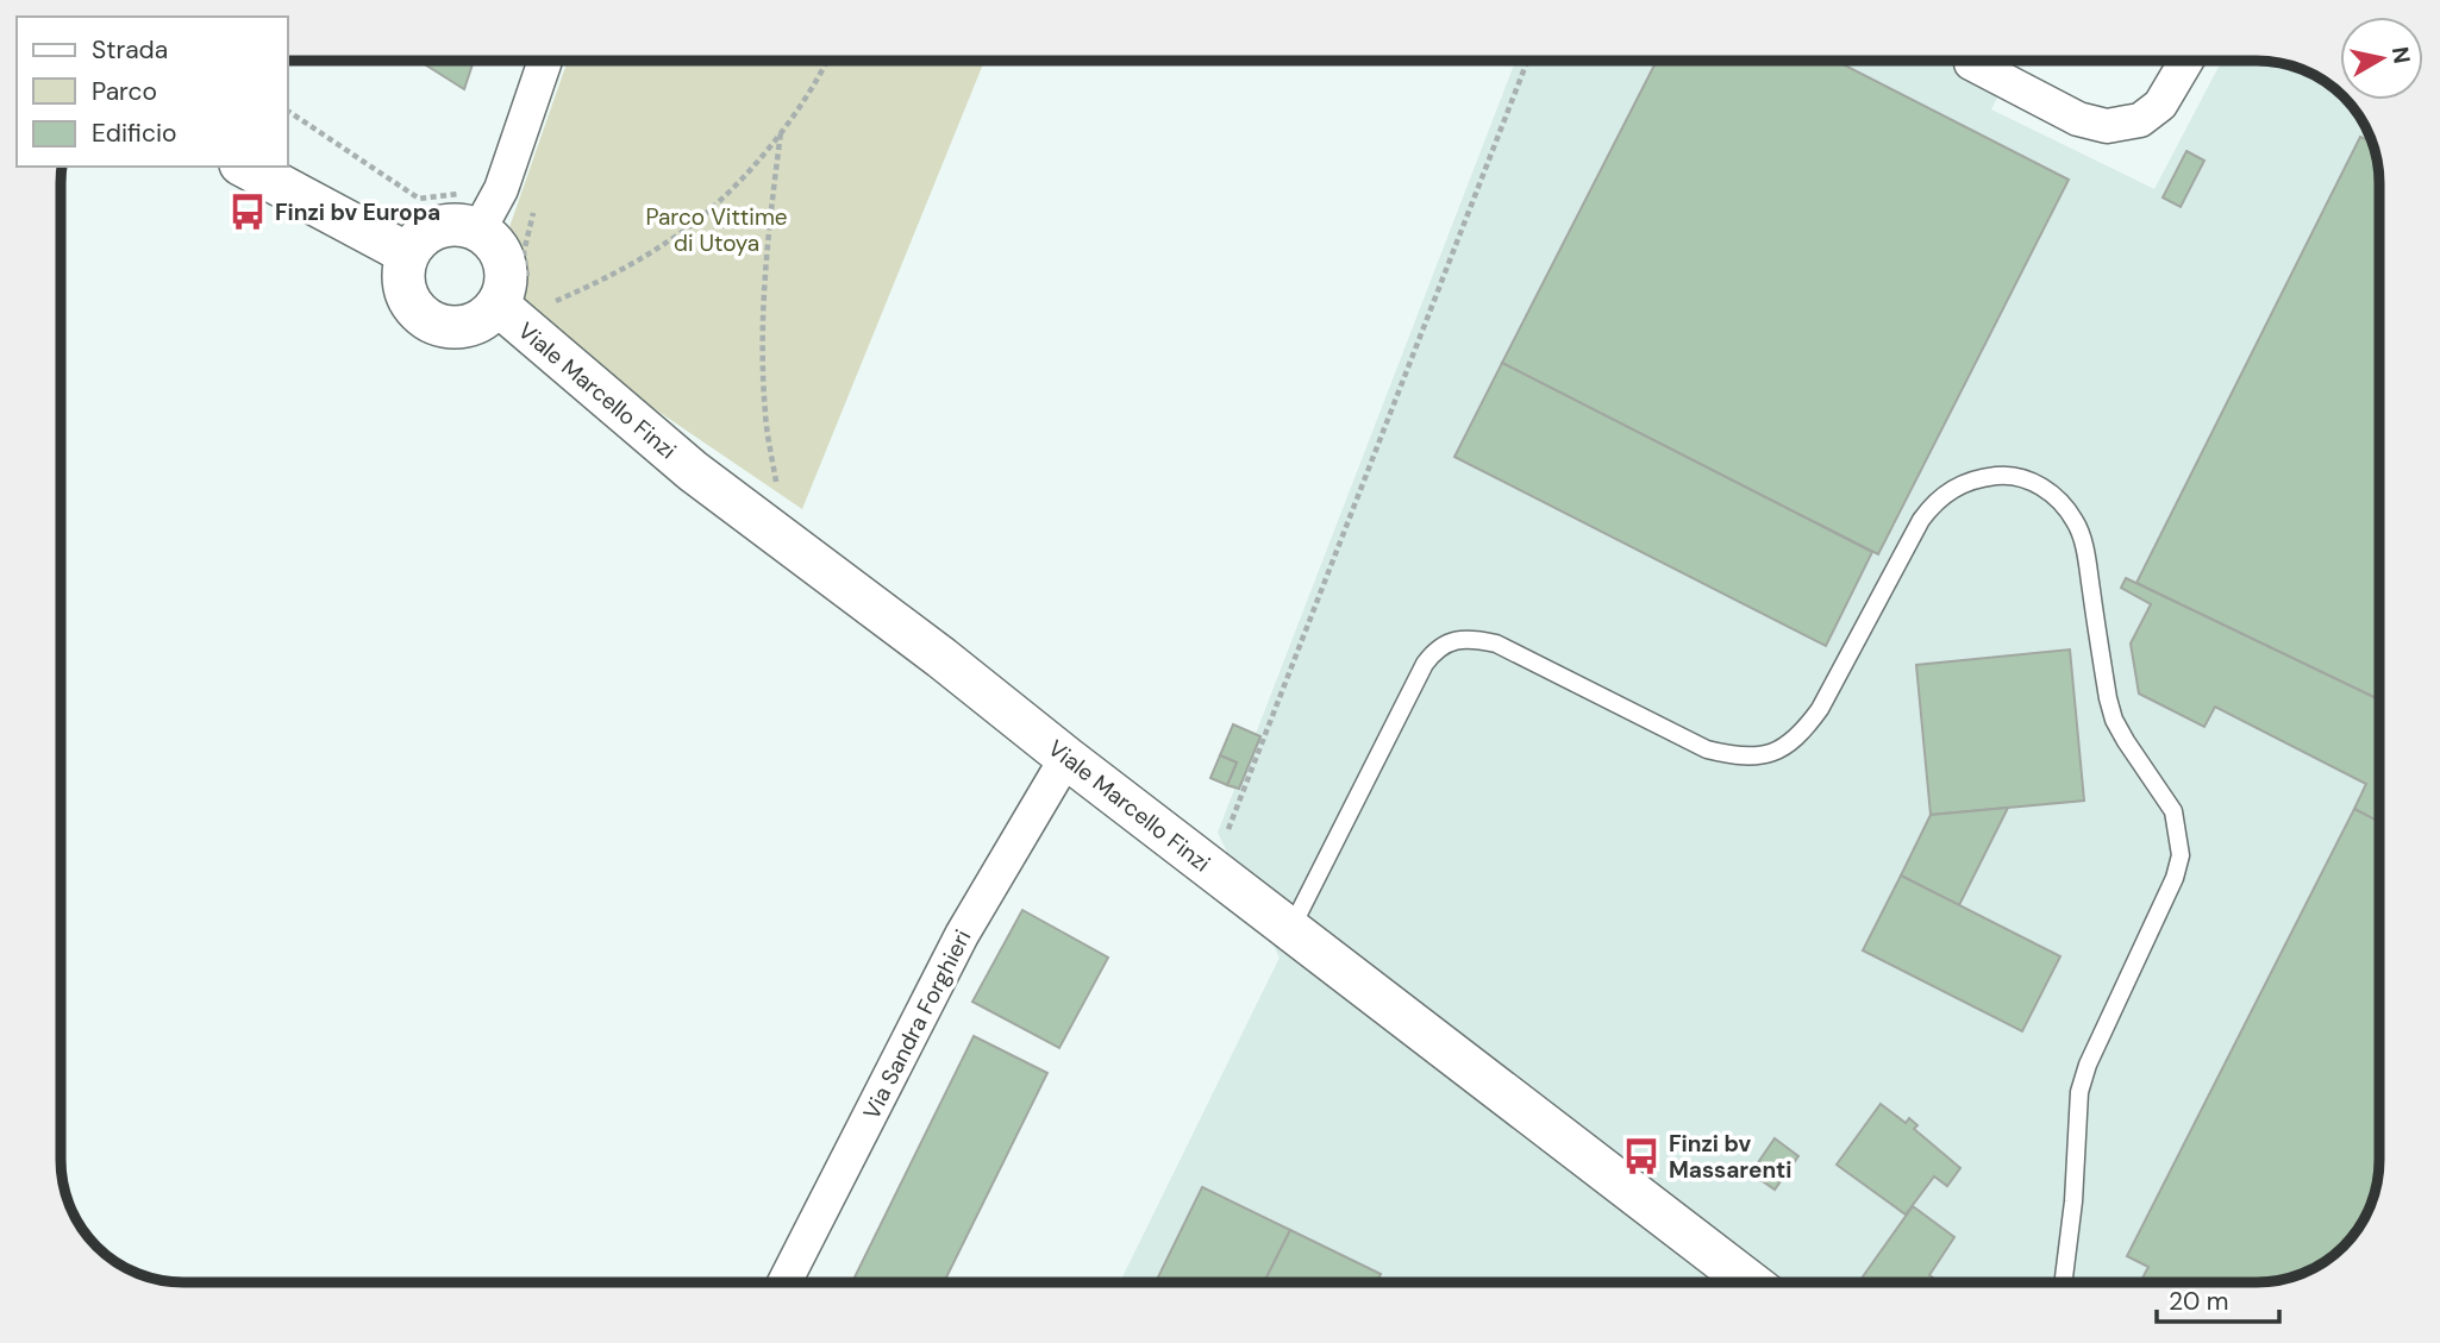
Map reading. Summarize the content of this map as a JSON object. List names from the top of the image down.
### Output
{
  "streets": {
    "street": ["Viale Marcello Finzi", "Via Sandra Forghieri"]
  },
  "crossings": [
    ["Viale Marcello Finzi", "Via Sandra Forghieri"]
  ],
  "parks": ["Parco Vittime di Utoya"],
  "places": {
    "bus stop": ["Finzi bv Europa", "Finzi bv Massarenti"]
  },
  "legend": ["Strada", "Parco", "Edificio"],
  "scale_bar": "20 m",
  "north": "right"
}
